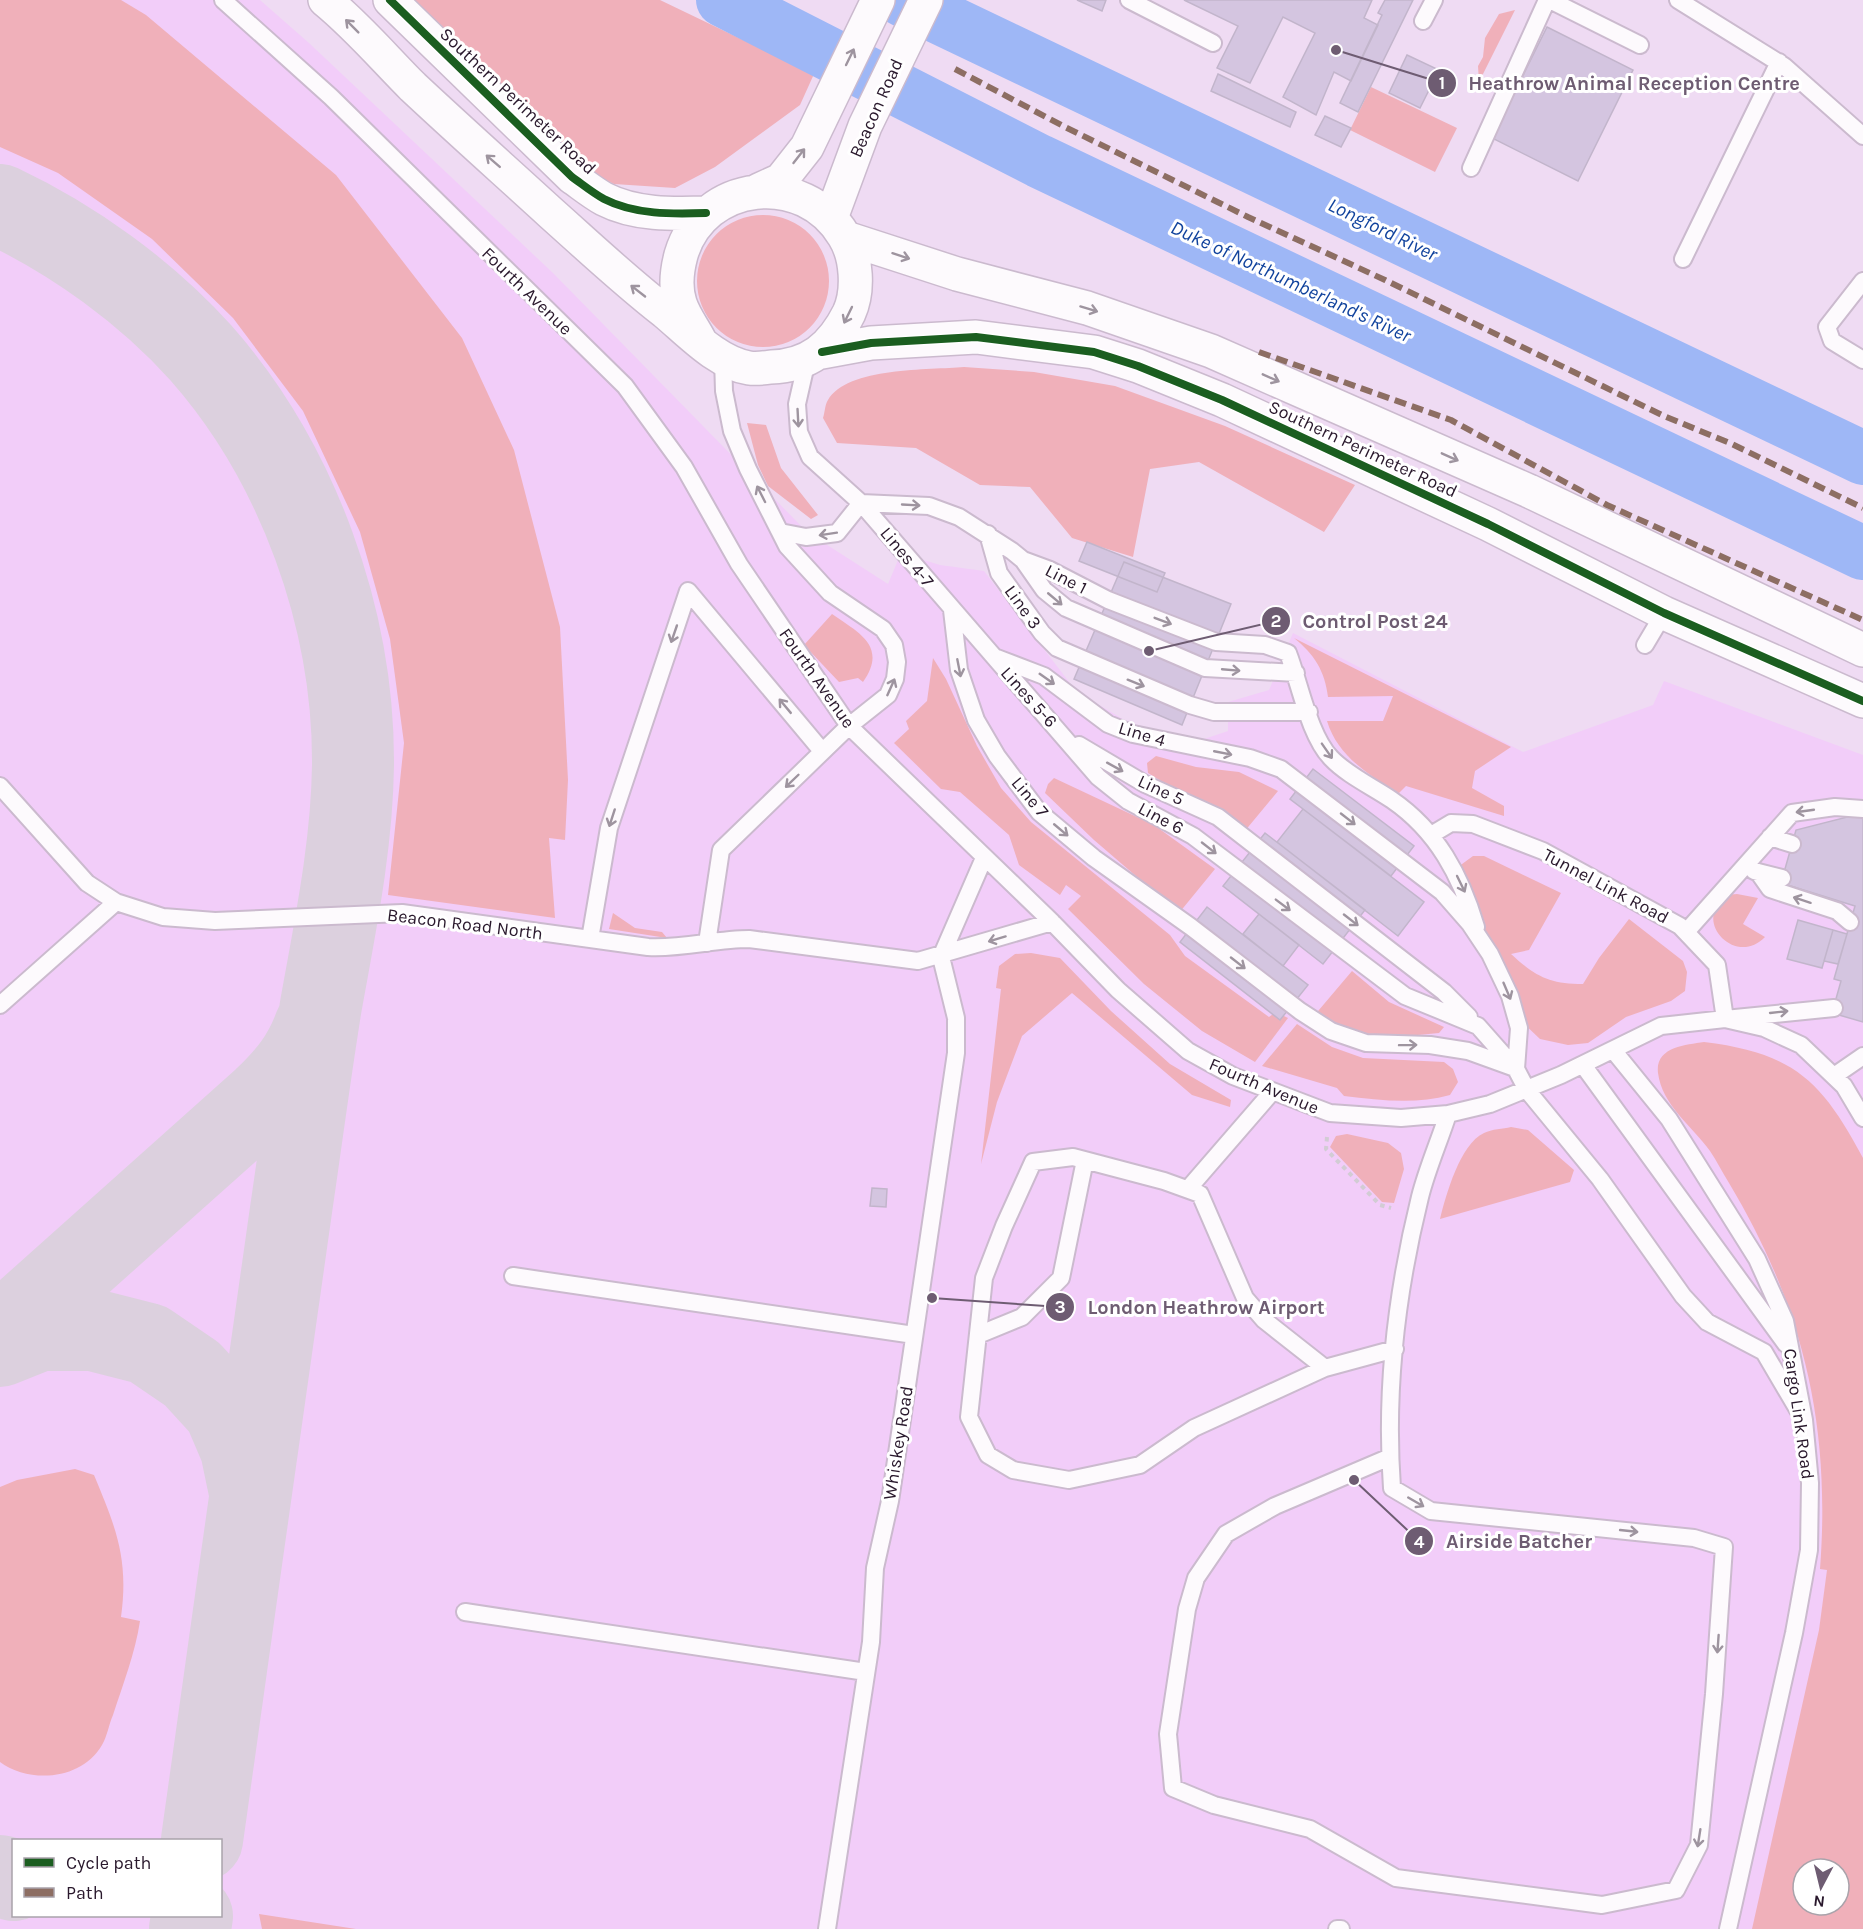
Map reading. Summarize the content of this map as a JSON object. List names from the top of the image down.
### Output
{
  "streets": {
    "street": ["Southern Perimeter Road", "Beacon Road"],
    "lane": [
      "Fourth Avenue",
      "Lines 4-7",
      "Line 1",
      "Line 3",
      "Lines 5-6",
      "Line 4",
      "Line 5",
      "Line 7",
      "Line 6",
      "Tunnel Link Road",
      "Beacon Road North",
      "Cargo Link Road",
      "Whiskey Road"
    ]
  },
  "crossings": [
    ["Southern Perimeter Road", "Beacon Road"],
    ["Southern Perimeter Road", "Lines 4-7"],
    ["Beacon Road", "Lines 4-7"],
    ["Fourth Avenue", "Line 5"],
    ["Fourth Avenue", "Beacon Road North"],
    ["Fourth Avenue", "Cargo Link Road"],
    ["Lines 4-7", "Lines 5-6"],
    ["Lines 4-7", "Line 4"],
    ["Lines 4-7", "Line 7"],
    ["Lines 5-6", "Line 4"],
    ["Lines 5-6", "Line 5"],
    ["Lines 5-6", "Line 6"],
    ["Line 5", "Line 7"],
    ["Line 5", "Line 6"],
    ["Line 5", "Cargo Link Road"],
    ["Beacon Road North", "Whiskey Road"]
  ],
  "one_way": ["Line 7", "Line 6"],
  "water": ["Longford River", "Duke of Northumberland's River"],
  "places": [
    "Heathrow Animal Reception Centre",
    "Control Post 24",
    "London Heathrow Airport",
    "Airside Batcher"
  ],
  "legend": ["Cycle path", "Path"],
  "north": "bottom"
}
